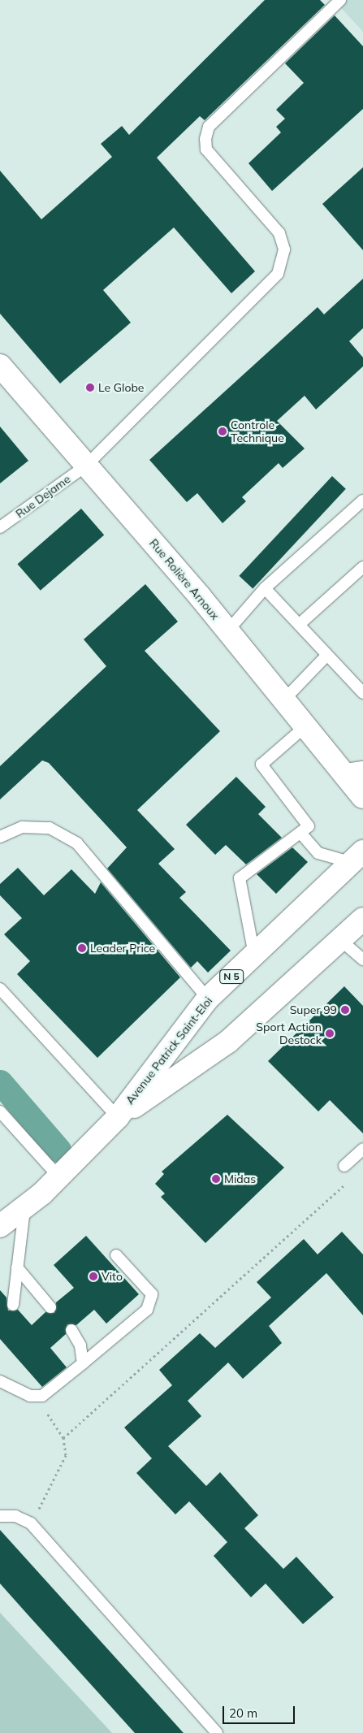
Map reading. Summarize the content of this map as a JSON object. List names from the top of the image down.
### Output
{
  "streets": {
    "main road": ["Rue Rolière Arnoux", "N 5", "Avenue Patrick Saint-Eloi"],
    "lane": ["Rue Dejame"]
  },
  "crossings": [
    ["Rue Dejame", "Rue Rolière Arnoux"]
  ],
  "places": [
    "Le Globe",
    "Controle Technique",
    "Leader Price",
    "Super 99",
    "Sport Action Destock",
    "Midas",
    "Vito"
  ],
  "scale_bar": "20 m"
}
